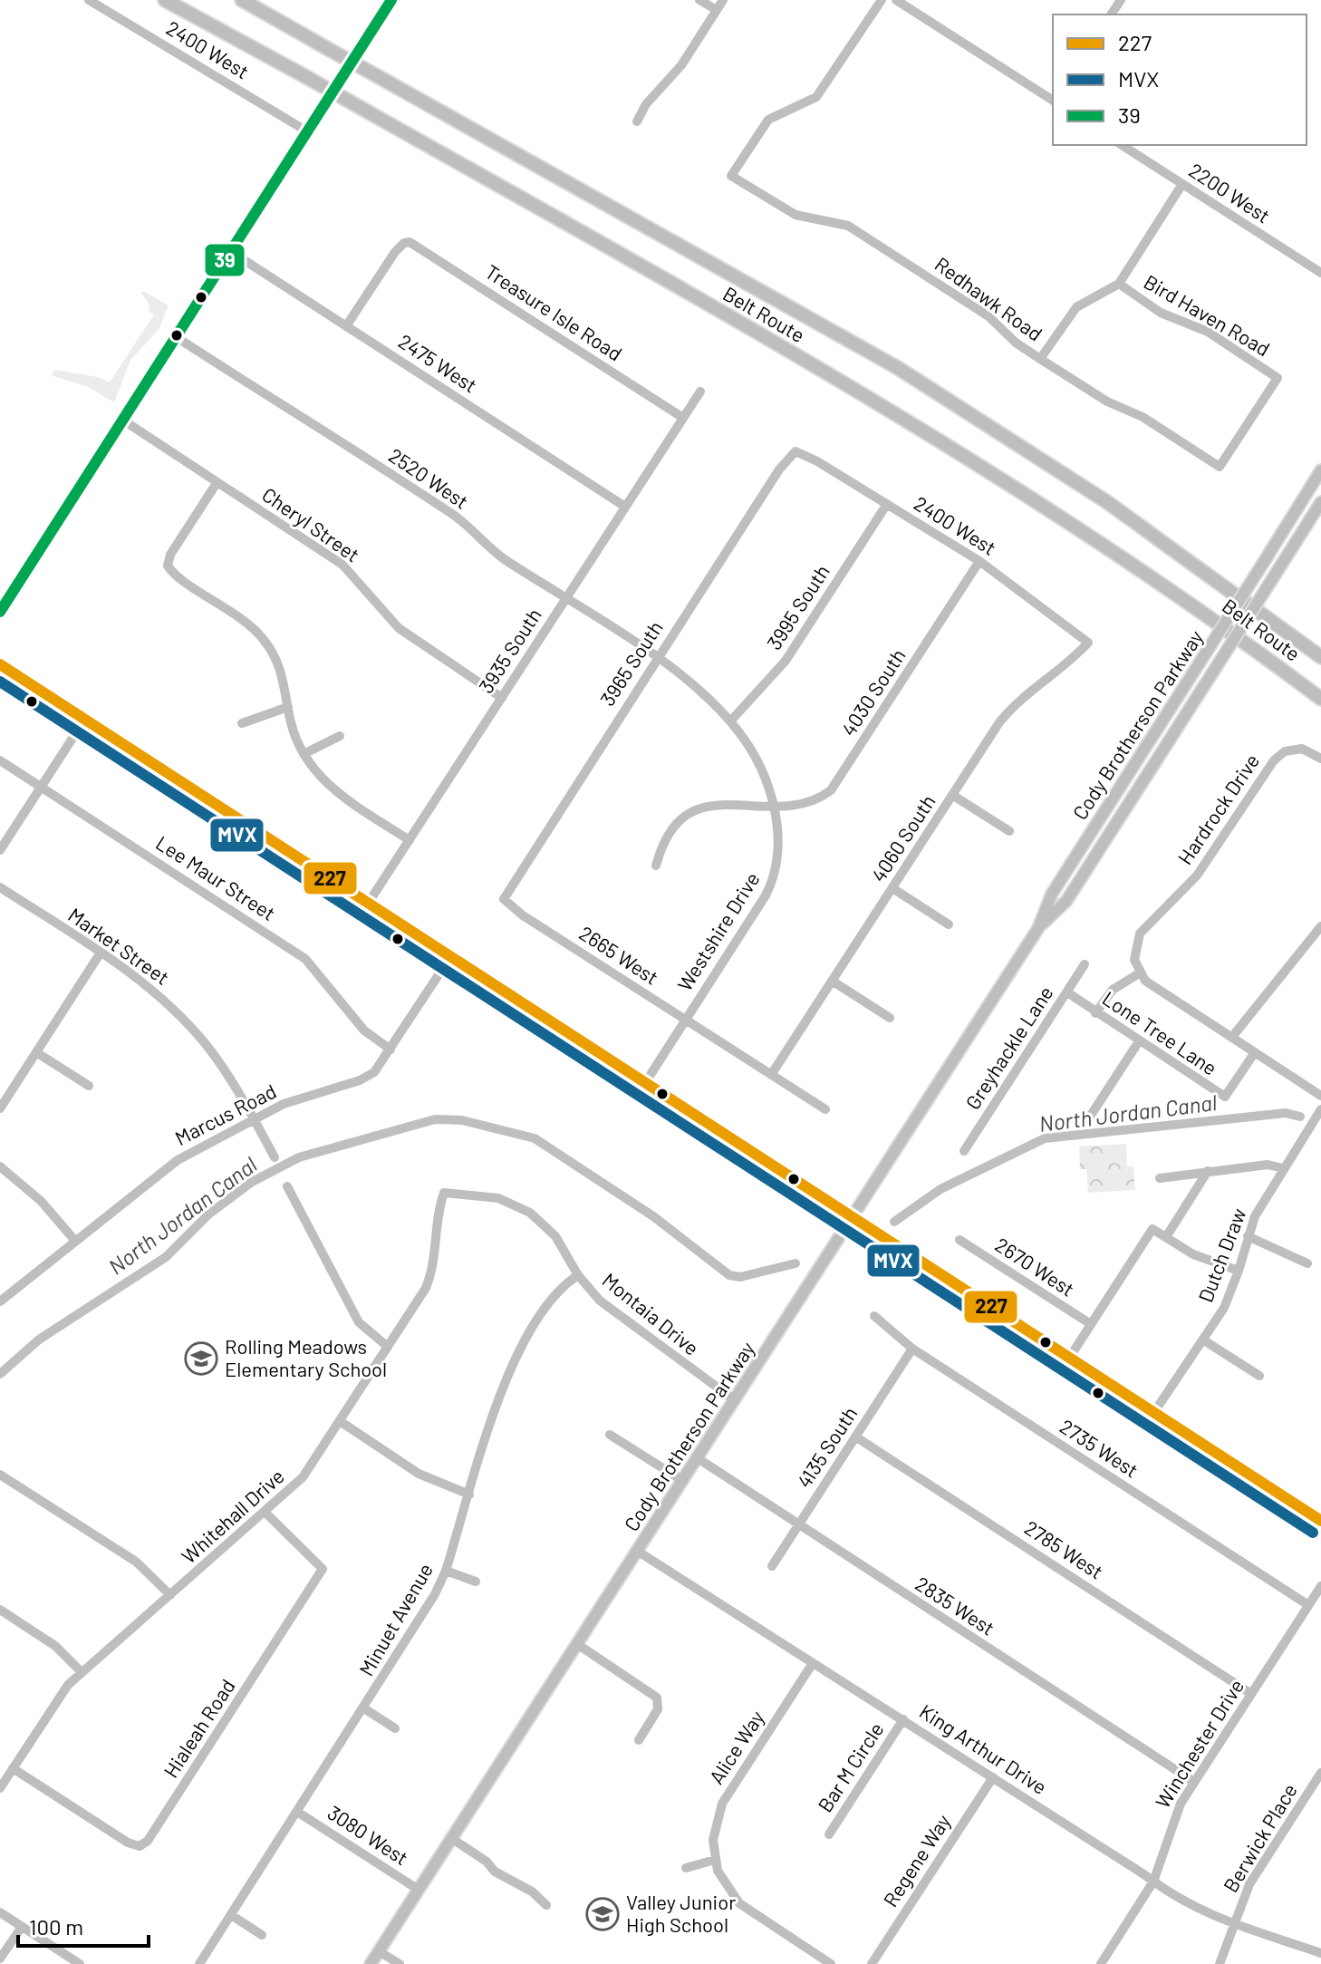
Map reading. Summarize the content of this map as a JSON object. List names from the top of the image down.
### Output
{
  "streets": {
    "highway": ["Belt Route"],
    "main road": ["Cody Brotherson Parkway"],
    "street": [
      "2400 West",
      "2200 West",
      "Redhawk Road",
      "Treasure Isle Road",
      "Bird Haven Road",
      "2475 West",
      "2520 West",
      "Cheryl Street",
      "3995 South",
      "3935 South",
      "3965 South",
      "4030 South",
      "Hardrock Drive",
      "4060 South",
      "Lee Maur Street",
      "Westshire Drive",
      "Market Street",
      "2665 West",
      "Lone Tree Lane",
      "Greyhackle Lane",
      "Marcus Road",
      "Dutch Draw",
      "2670 West",
      "Montaia Drive",
      "4135 South",
      "2735 West",
      "Whitehall Drive",
      "2785 West",
      "2835 West",
      "Minuet Avenue",
      "Hialeah Road",
      "Winchester Drive",
      "Alice Way",
      "King Arthur Drive",
      "Bar M Circle",
      "3080 West",
      "Berwick Place",
      "Regene Way"
    ]
  },
  "crossings": [
    ["2400 West", "3995 South"],
    ["2400 West", "3965 South"],
    ["2400 West", "4030 South"],
    ["2400 West", "4060 South"],
    ["Redhawk Road", "Bird Haven Road"],
    ["Treasure Isle Road", "2475 West"],
    ["Treasure Isle Road", "3935 South"],
    ["2475 West", "3935 South"],
    ["2520 West", "3935 South"],
    ["2520 West", "3965 South"],
    ["2520 West", "Westshire Drive"],
    ["Cheryl Street", "3935 South"],
    ["3995 South", "Westshire Drive"],
    ["3965 South", "Westshire Drive"],
    ["3965 South", "2665 West"],
    ["4030 South", "Westshire Drive"],
    ["Cody Brotherson Parkway", "Montaia Drive"],
    ["Cody Brotherson Parkway", "2835 West"],
    ["Cody Brotherson Parkway", "King Arthur Drive"],
    ["Cody Brotherson Parkway", "3080 West"],
    ["4060 South", "2665 West"],
    ["Lee Maur Street", "Marcus Road"],
    ["Westshire Drive", "2665 West"],
    ["Market Street", "Marcus Road"],
    ["Lone Tree Lane", "Greyhackle Lane"],
    ["Montaia Drive", "Whitehall Drive"],
    ["Montaia Drive", "Minuet Avenue"],
    ["4135 South", "2735 West"],
    ["4135 South", "2785 West"],
    ["4135 South", "2835 West"],
    ["2735 West", "Winchester Drive"],
    ["Whitehall Drive", "Hialeah Road"],
    ["2785 West", "Winchester Drive"],
    ["2835 West", "Winchester Drive"],
    ["Minuet Avenue", "3080 West"],
    ["Winchester Drive", "King Arthur Drive"],
    ["Alice Way", "King Arthur Drive"],
    ["King Arthur Drive", "Bar M Circle"],
    ["King Arthur Drive", "Berwick Place"],
    ["King Arthur Drive", "Regene Way"]
  ],
  "water": ["North Jordan Canal"],
  "places": {
    "school or university": ["Rolling Meadows Elementary School", "Valley Junior High School"]
  },
  "lines": ["transit line 39", "transit line 227", "transit line MVX"],
  "legend": ["227", "MVX", "39"],
  "scale_bar": "100 m"
}
